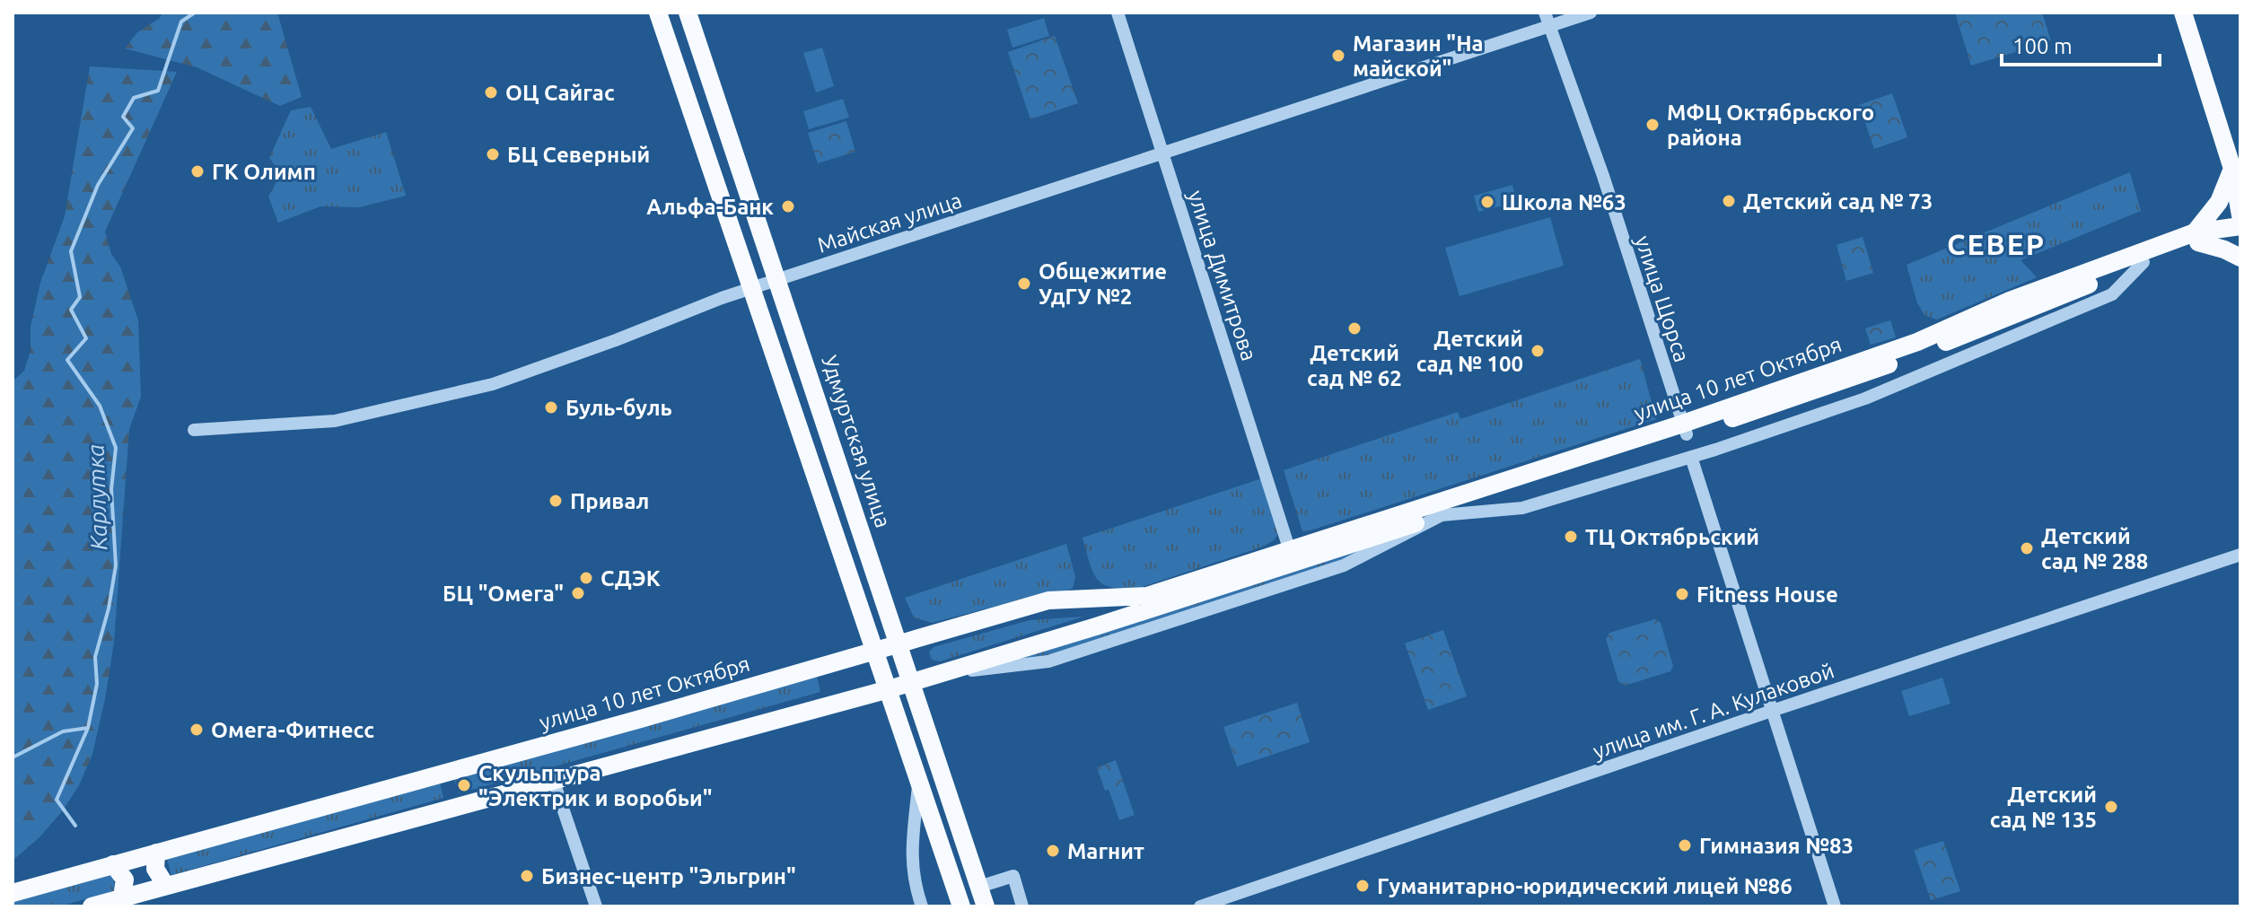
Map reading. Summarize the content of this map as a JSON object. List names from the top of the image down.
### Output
{
  "streets": {
    "main road": ["улица 10 лет Октября", "Удмуртская улица"],
    "street": [
      "Майская улица",
      "улица Димитрова",
      "улица Щорса",
      "улица им. Г. А. Кулаковой"
    ]
  },
  "crossings": [
    ["Майская улица", "улица Димитрова"],
    ["Майская улица", "улица Щорса"],
    ["Майская улица", "Удмуртская улица"],
    ["улица Димитрова", "улица 10 лет Октября"],
    ["улица Щорса", "улица 10 лет Октября"],
    ["улица 10 лет Октября", "Удмуртская улица"]
  ],
  "districts": ["СЕВЕР"],
  "water": ["Карлутка"],
  "places": [
    "Магазин \"На майской\"",
    "ОЦ Сайгас",
    "МФЦ Октябрьского района",
    "БЦ Северный",
    "ГК Олимп",
    "Детский сад № 73",
    "Школа №63",
    "Альфа-Банк",
    "Общежитие УдГУ №2",
    "Детский сад № 62",
    "Детский сад № 100",
    "Буль-буль",
    "Привал",
    "ТЦ Октябрьский",
    "Детский сад № 288",
    "СДЭК",
    "БЦ \"Омега\"",
    "Fitness House",
    "Омега-Фитнесс",
    "Скульптура \"Электрик и воробьи\"",
    "Детский сад № 135",
    "Гимназия №83",
    "Магнит",
    "Бизнес-центр \"Эльгрин\"",
    "Гуманитарно-юридический лицей №86"
  ],
  "scale_bar": "100 m"
}
